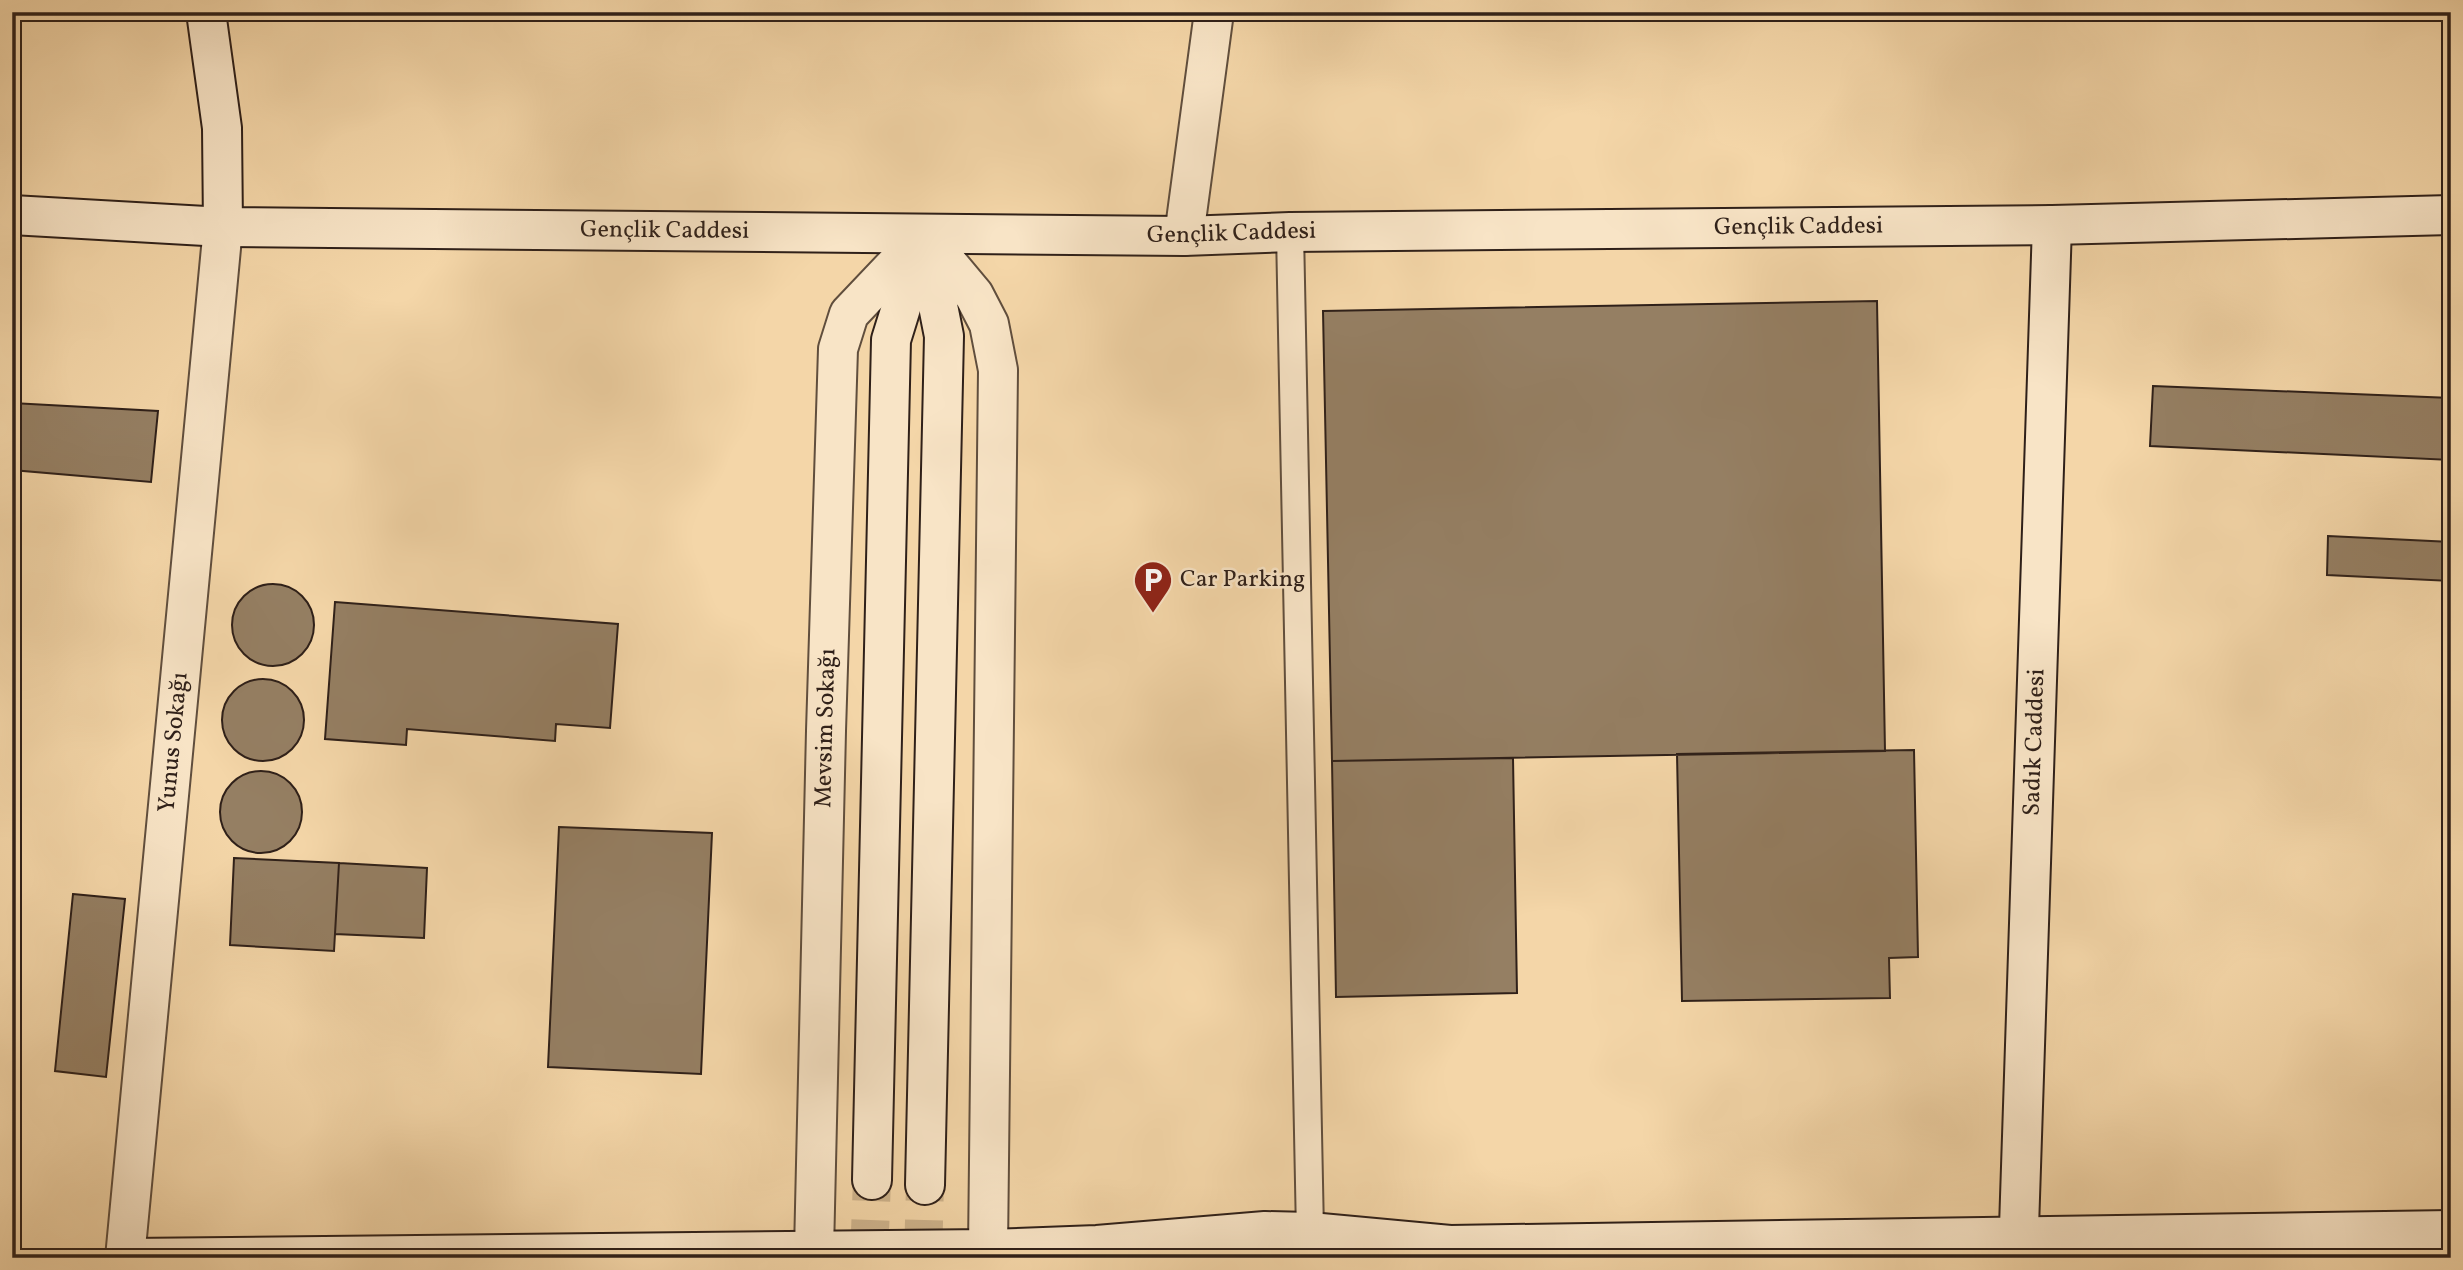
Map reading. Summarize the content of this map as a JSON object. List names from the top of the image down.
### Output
{
  "streets": {
    "street": [
      "Gençlik Caddesi",
      "Mevsim Sokağı",
      "Sadık Caddesi",
      "Yunus Sokağı"
    ]
  },
  "crossings": [
    ["Gençlik Caddesi", "Mevsim Sokağı"],
    ["Gençlik Caddesi", "Sadık Caddesi"],
    ["Gençlik Caddesi", "Yunus Sokağı"]
  ],
  "places": {
    "parking": ["Car Parking"]
  }
}
